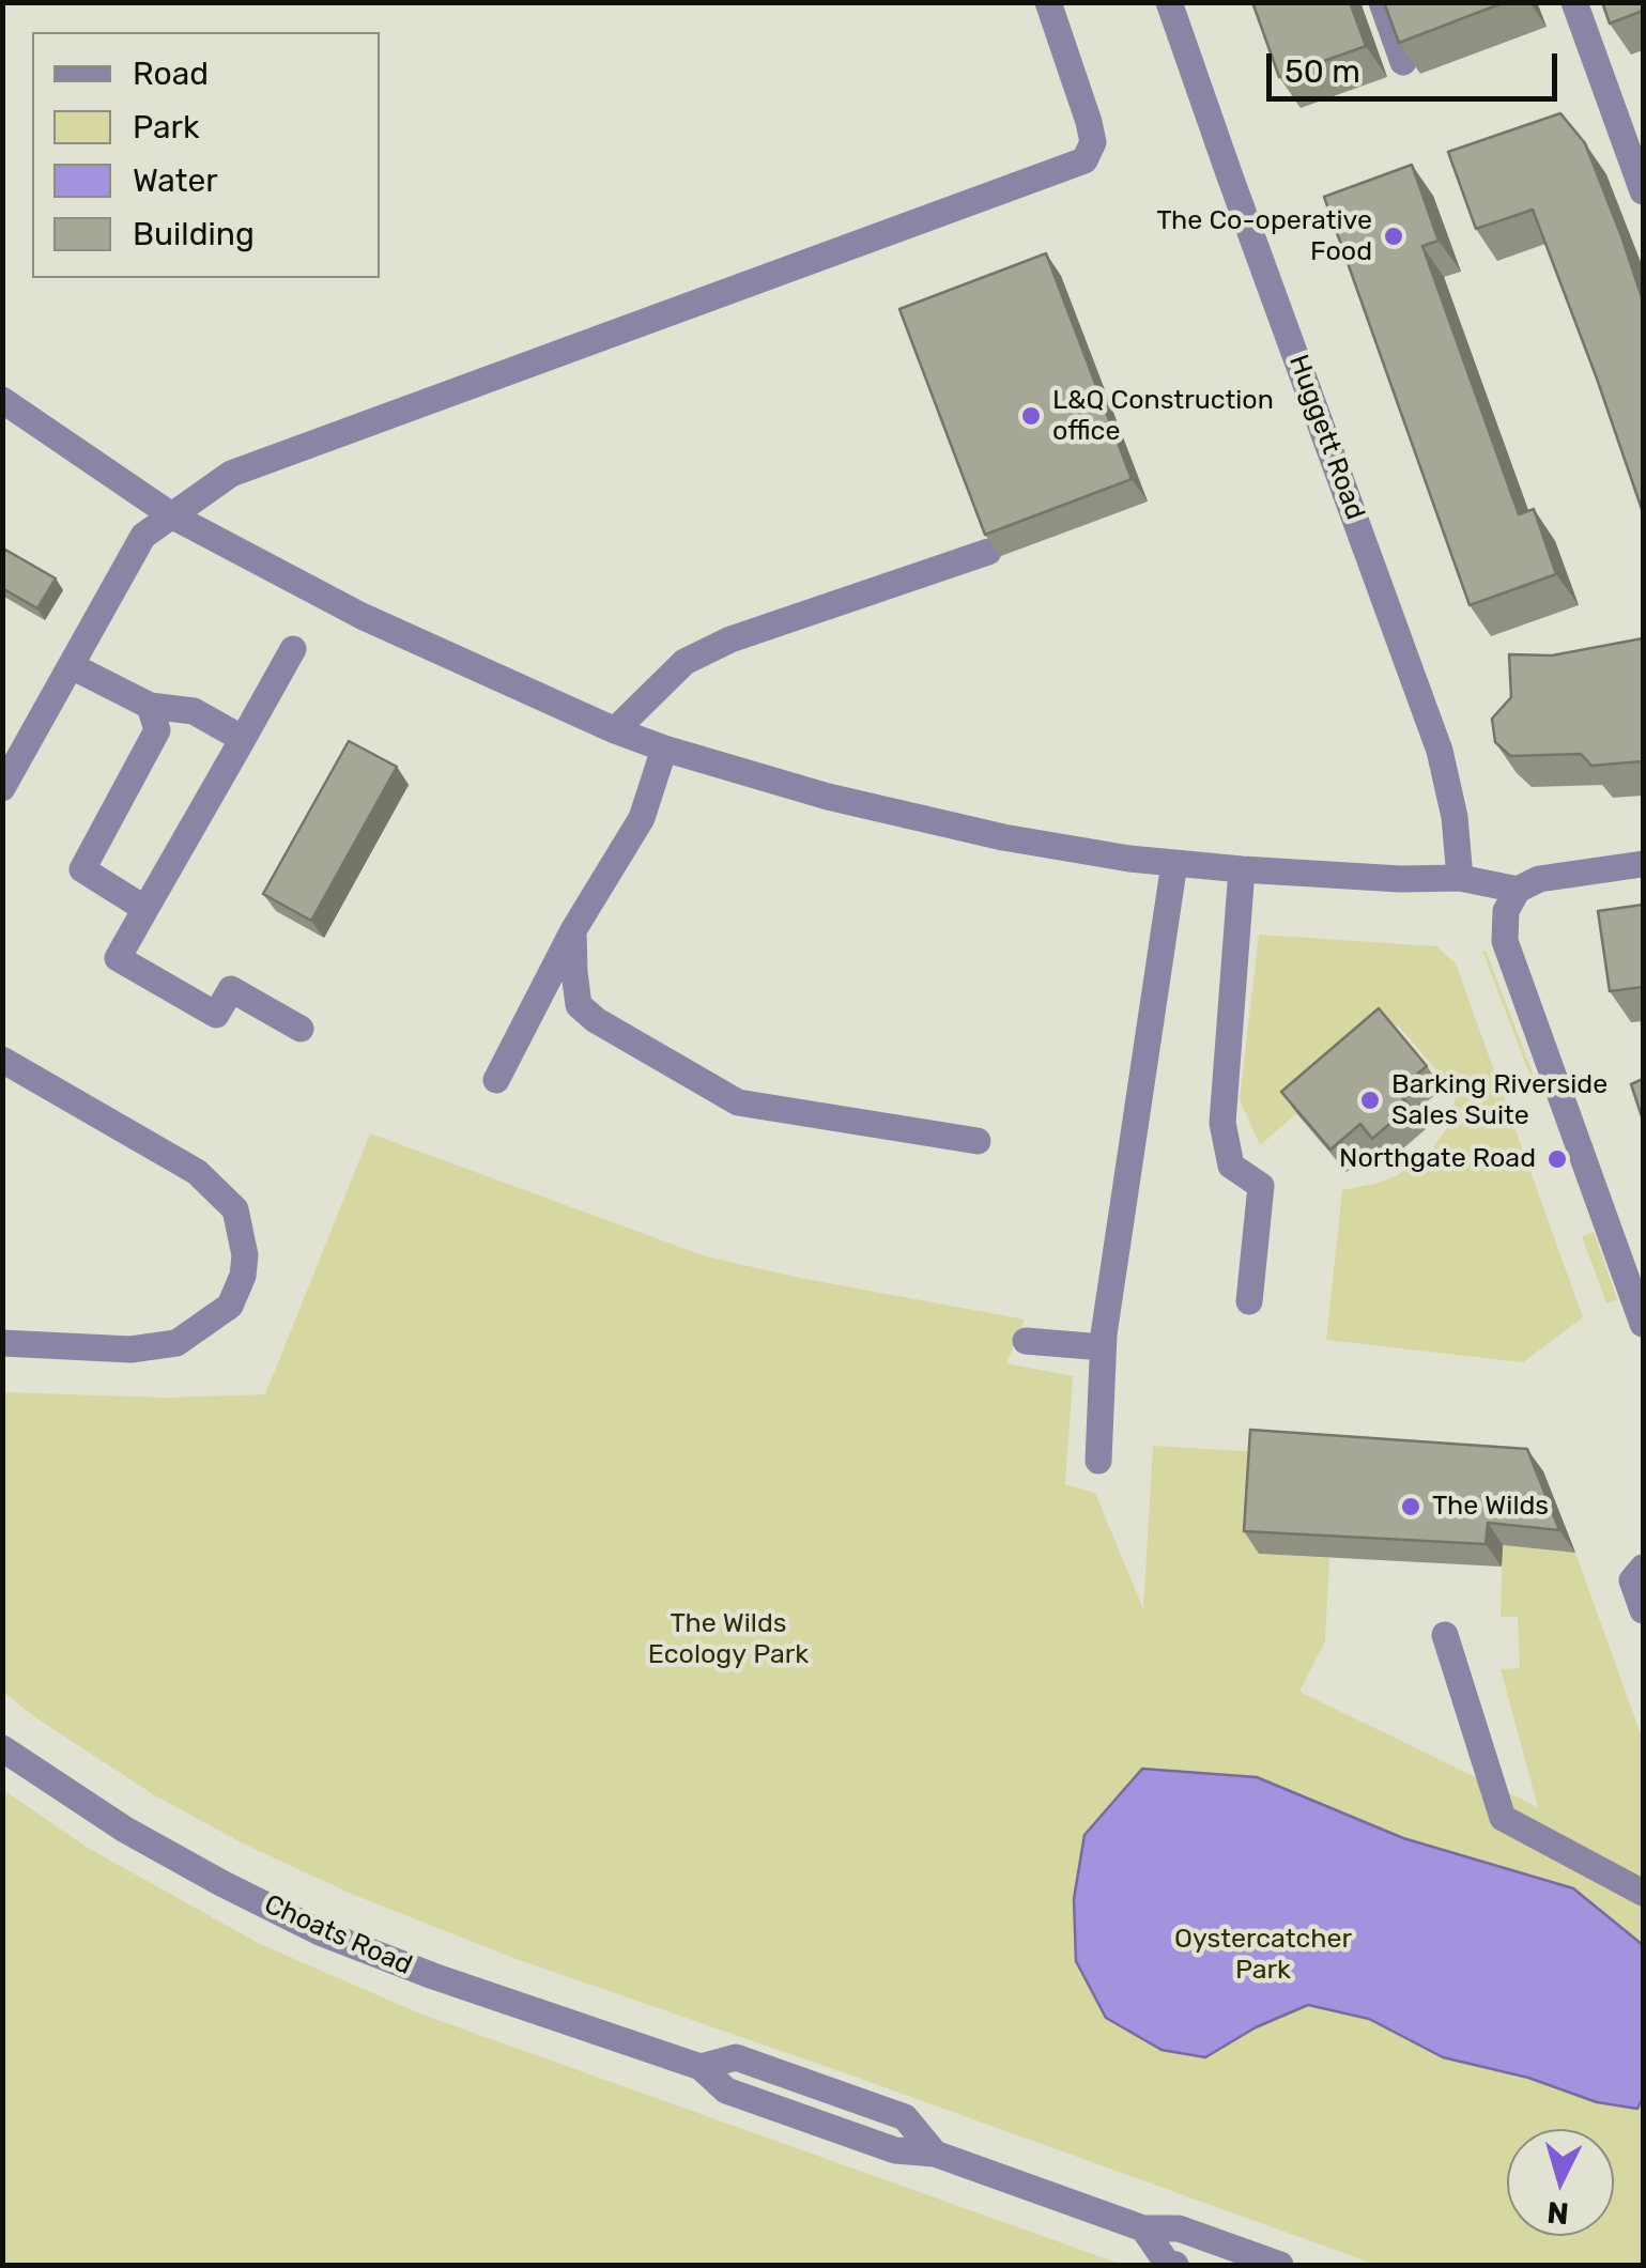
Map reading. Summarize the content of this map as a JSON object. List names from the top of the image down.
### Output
{
  "streets": {
    "street": ["Huggett Road", "Choats Road"]
  },
  "parks": ["The Wilds Ecology Park", "Oystercatcher Park"],
  "places": [
    "The Co-operative Food",
    "L&Q Construction office",
    "Barking Riverside Sales Suite",
    "Northgate Road",
    "The Wilds"
  ],
  "legend": [
    "Road",
    "Park",
    "Water",
    "Building"
  ],
  "scale_bar": "50 m",
  "north": "bottom"
}
